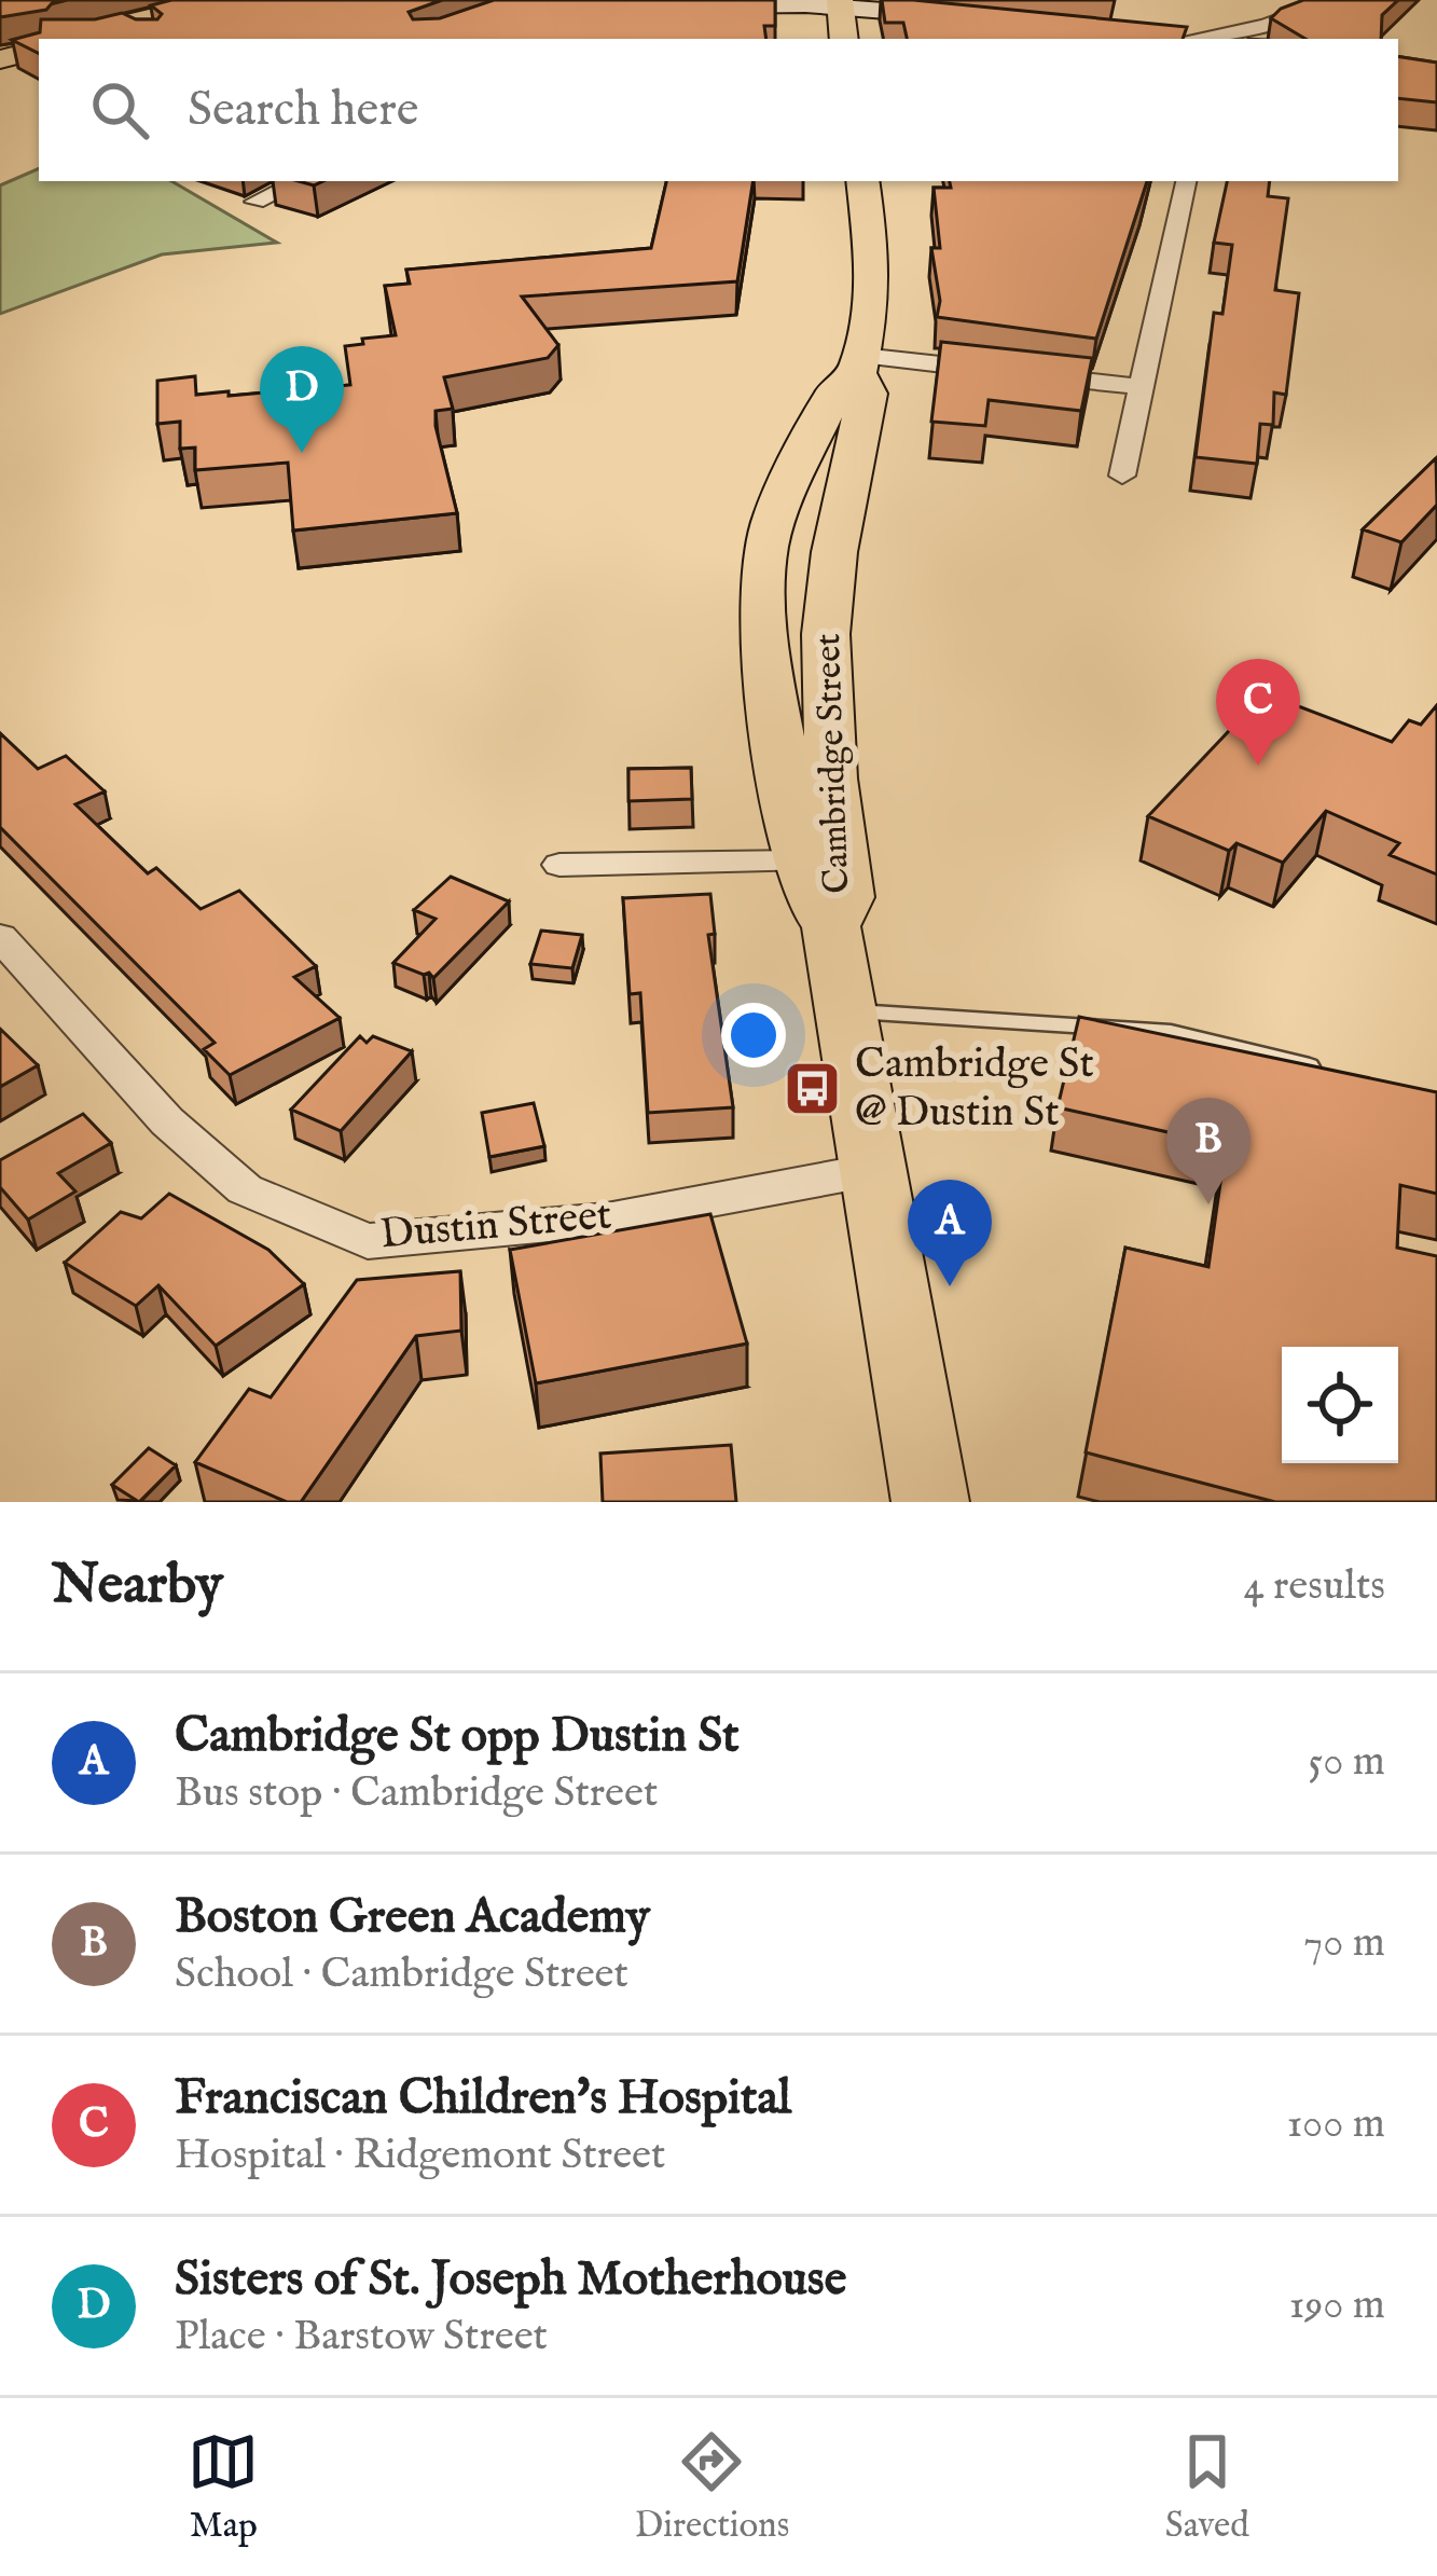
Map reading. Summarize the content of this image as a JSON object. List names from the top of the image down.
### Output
{
  "streets": {
    "main road": ["Cambridge Street"],
    "street": ["Dustin Street"]
  },
  "crossings": [
    ["Cambridge Street", "Dustin Street"]
  ],
  "places": {
    "bus stop": ["Cambridge St @ Dustin St"]
  },
  "page": {
    "search": "Search here",
    "pins": [
      "D",
      "C",
      "B",
      "A"
    ],
    "heading": ["Nearby", "4 results"],
    "list": [
      {
        "mark": "A",
        "name": "Cambridge St opp Dustin St",
        "note": "Bus stop · Cambridge Street",
        "value": "50 m"
      },
      {
        "mark": "B",
        "name": "Boston Green Academy",
        "note": "School · Cambridge Street",
        "value": "70 m"
      },
      {
        "mark": "C",
        "name": "Franciscan Children's Hospital",
        "note": "Hospital · Ridgemont Street",
        "value": "100 m"
      },
      {
        "mark": "D",
        "name": "Sisters of St. Joseph Motherhouse",
        "note": "Place · Barstow Street",
        "value": "190 m"
      }
    ],
    "nav": ["Map", "Directions", "Saved"]
  }
}
